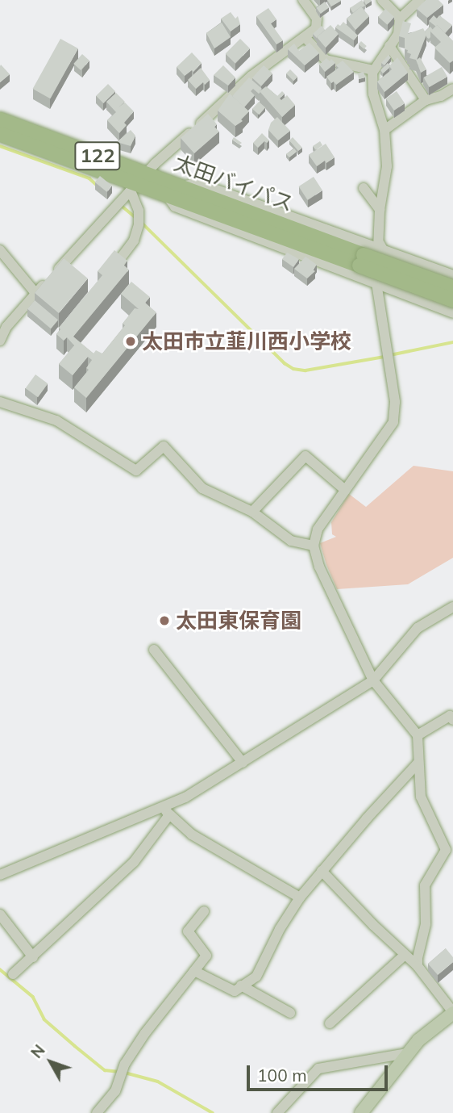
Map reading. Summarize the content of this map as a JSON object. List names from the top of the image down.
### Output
{
  "streets": {
    "highway": ["122", "太田バイパス"]
  },
  "places": ["太田市立韮川西小学校", "太田東保育園"],
  "scale_bar": "100 m",
  "north": "top left"
}
